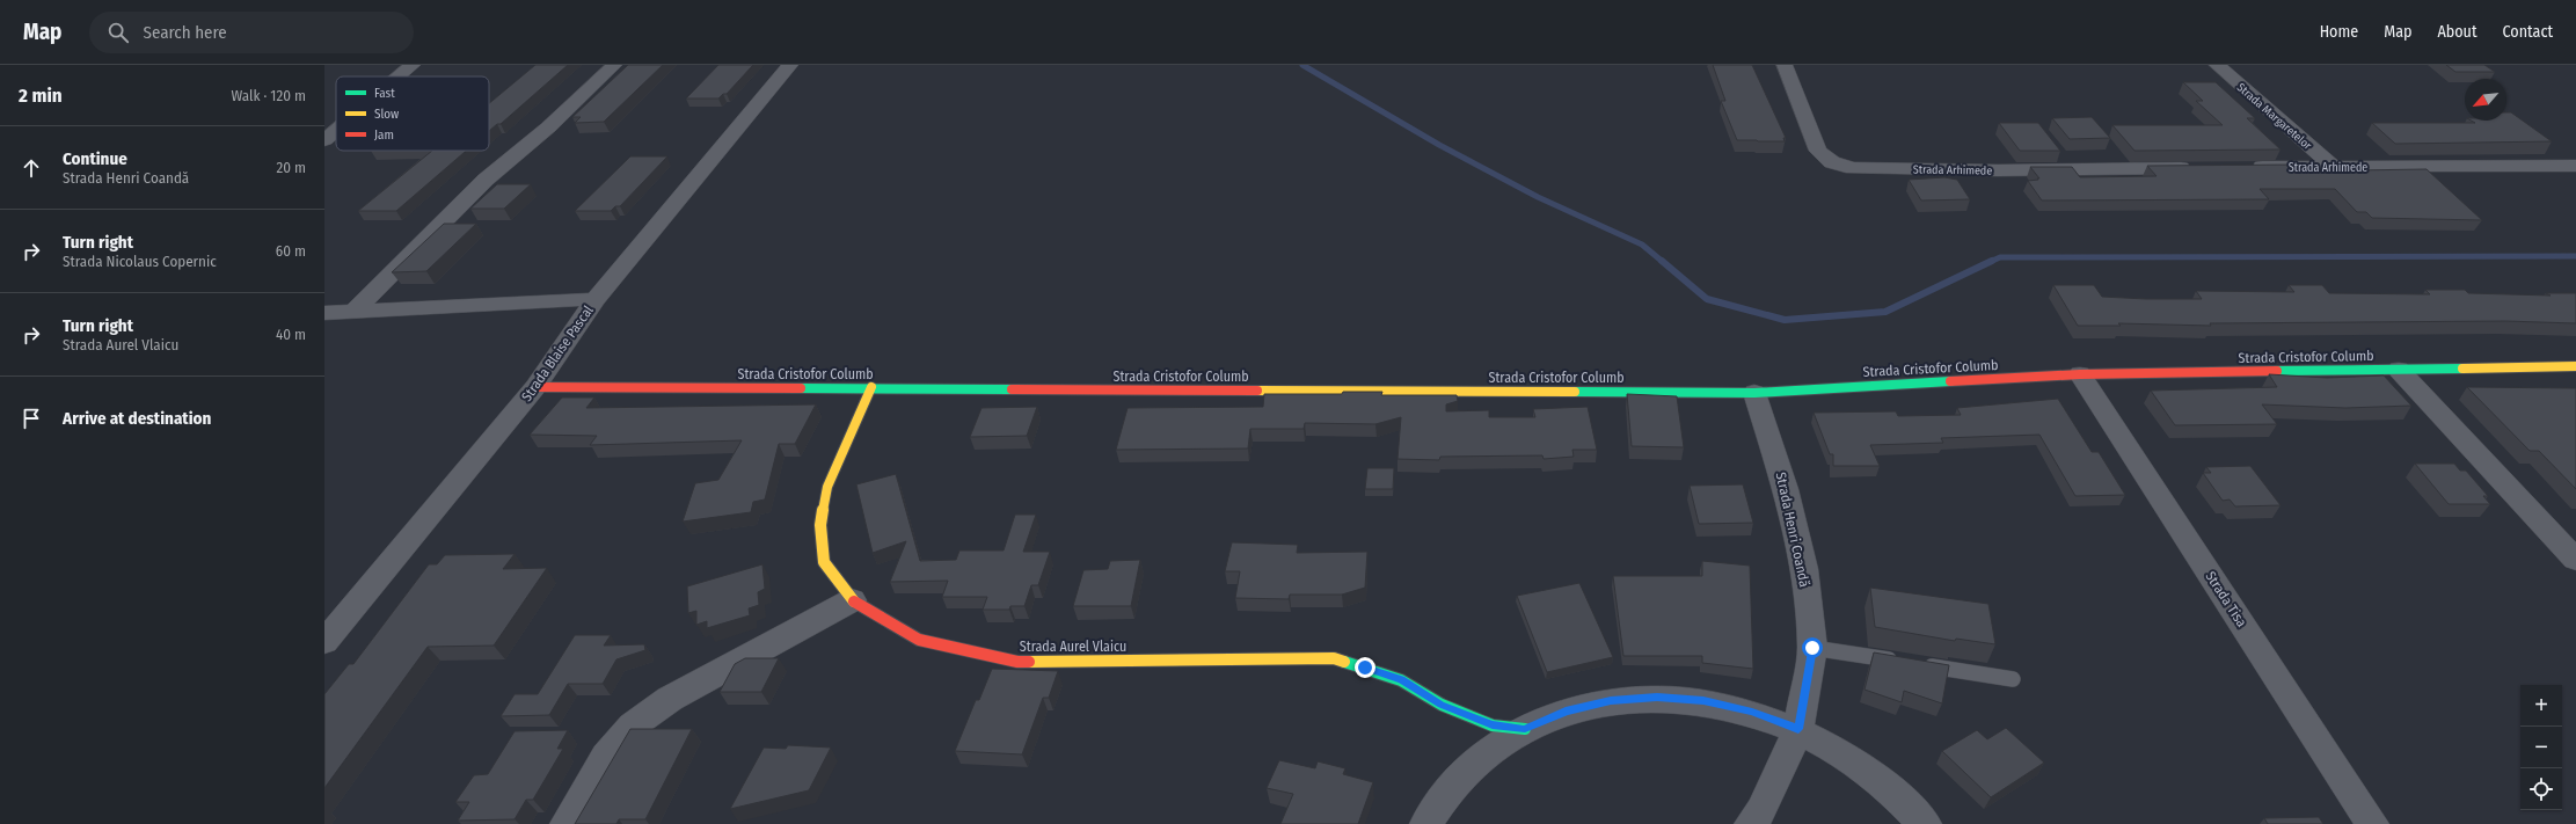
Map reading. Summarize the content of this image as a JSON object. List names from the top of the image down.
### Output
{
  "streets": {
    "street": [
      "Strada Margaretelor",
      "Strada Arhimede",
      "Strada Blaise Pascal",
      "Strada Cristofor Columb",
      "Strada Henri Coandă",
      "Strada Tisa",
      "Strada Aurel Vlaicu"
    ]
  },
  "crossings": [
    ["Strada Margaretelor", "Strada Arhimede"],
    ["Strada Blaise Pascal", "Strada Cristofor Columb"],
    ["Strada Cristofor Columb", "Strada Henri Coandă"],
    ["Strada Cristofor Columb", "Strada Tisa"],
    ["Strada Cristofor Columb", "Strada Aurel Vlaicu"]
  ],
  "legend": ["Fast", "Slow", "Jam"],
  "north": "bottom left",
  "page": {
    "header": "Map",
    "search": "Search here",
    "nav": [
      "Home",
      "Map",
      "About",
      "Contact"
    ],
    "heading": ["2 min", "Walk · 120 m"],
    "list": [
      ["Continue", "Strada Henri Coandă", "20 m"],
      ["Turn right", "Strada Nicolaus Copernic", "60 m"],
      ["Turn right", "Strada Aurel Vlaicu", "40 m"],
      "Arrive at destination"
    ],
    "map_buttons": ["+", "−"]
  }
}
